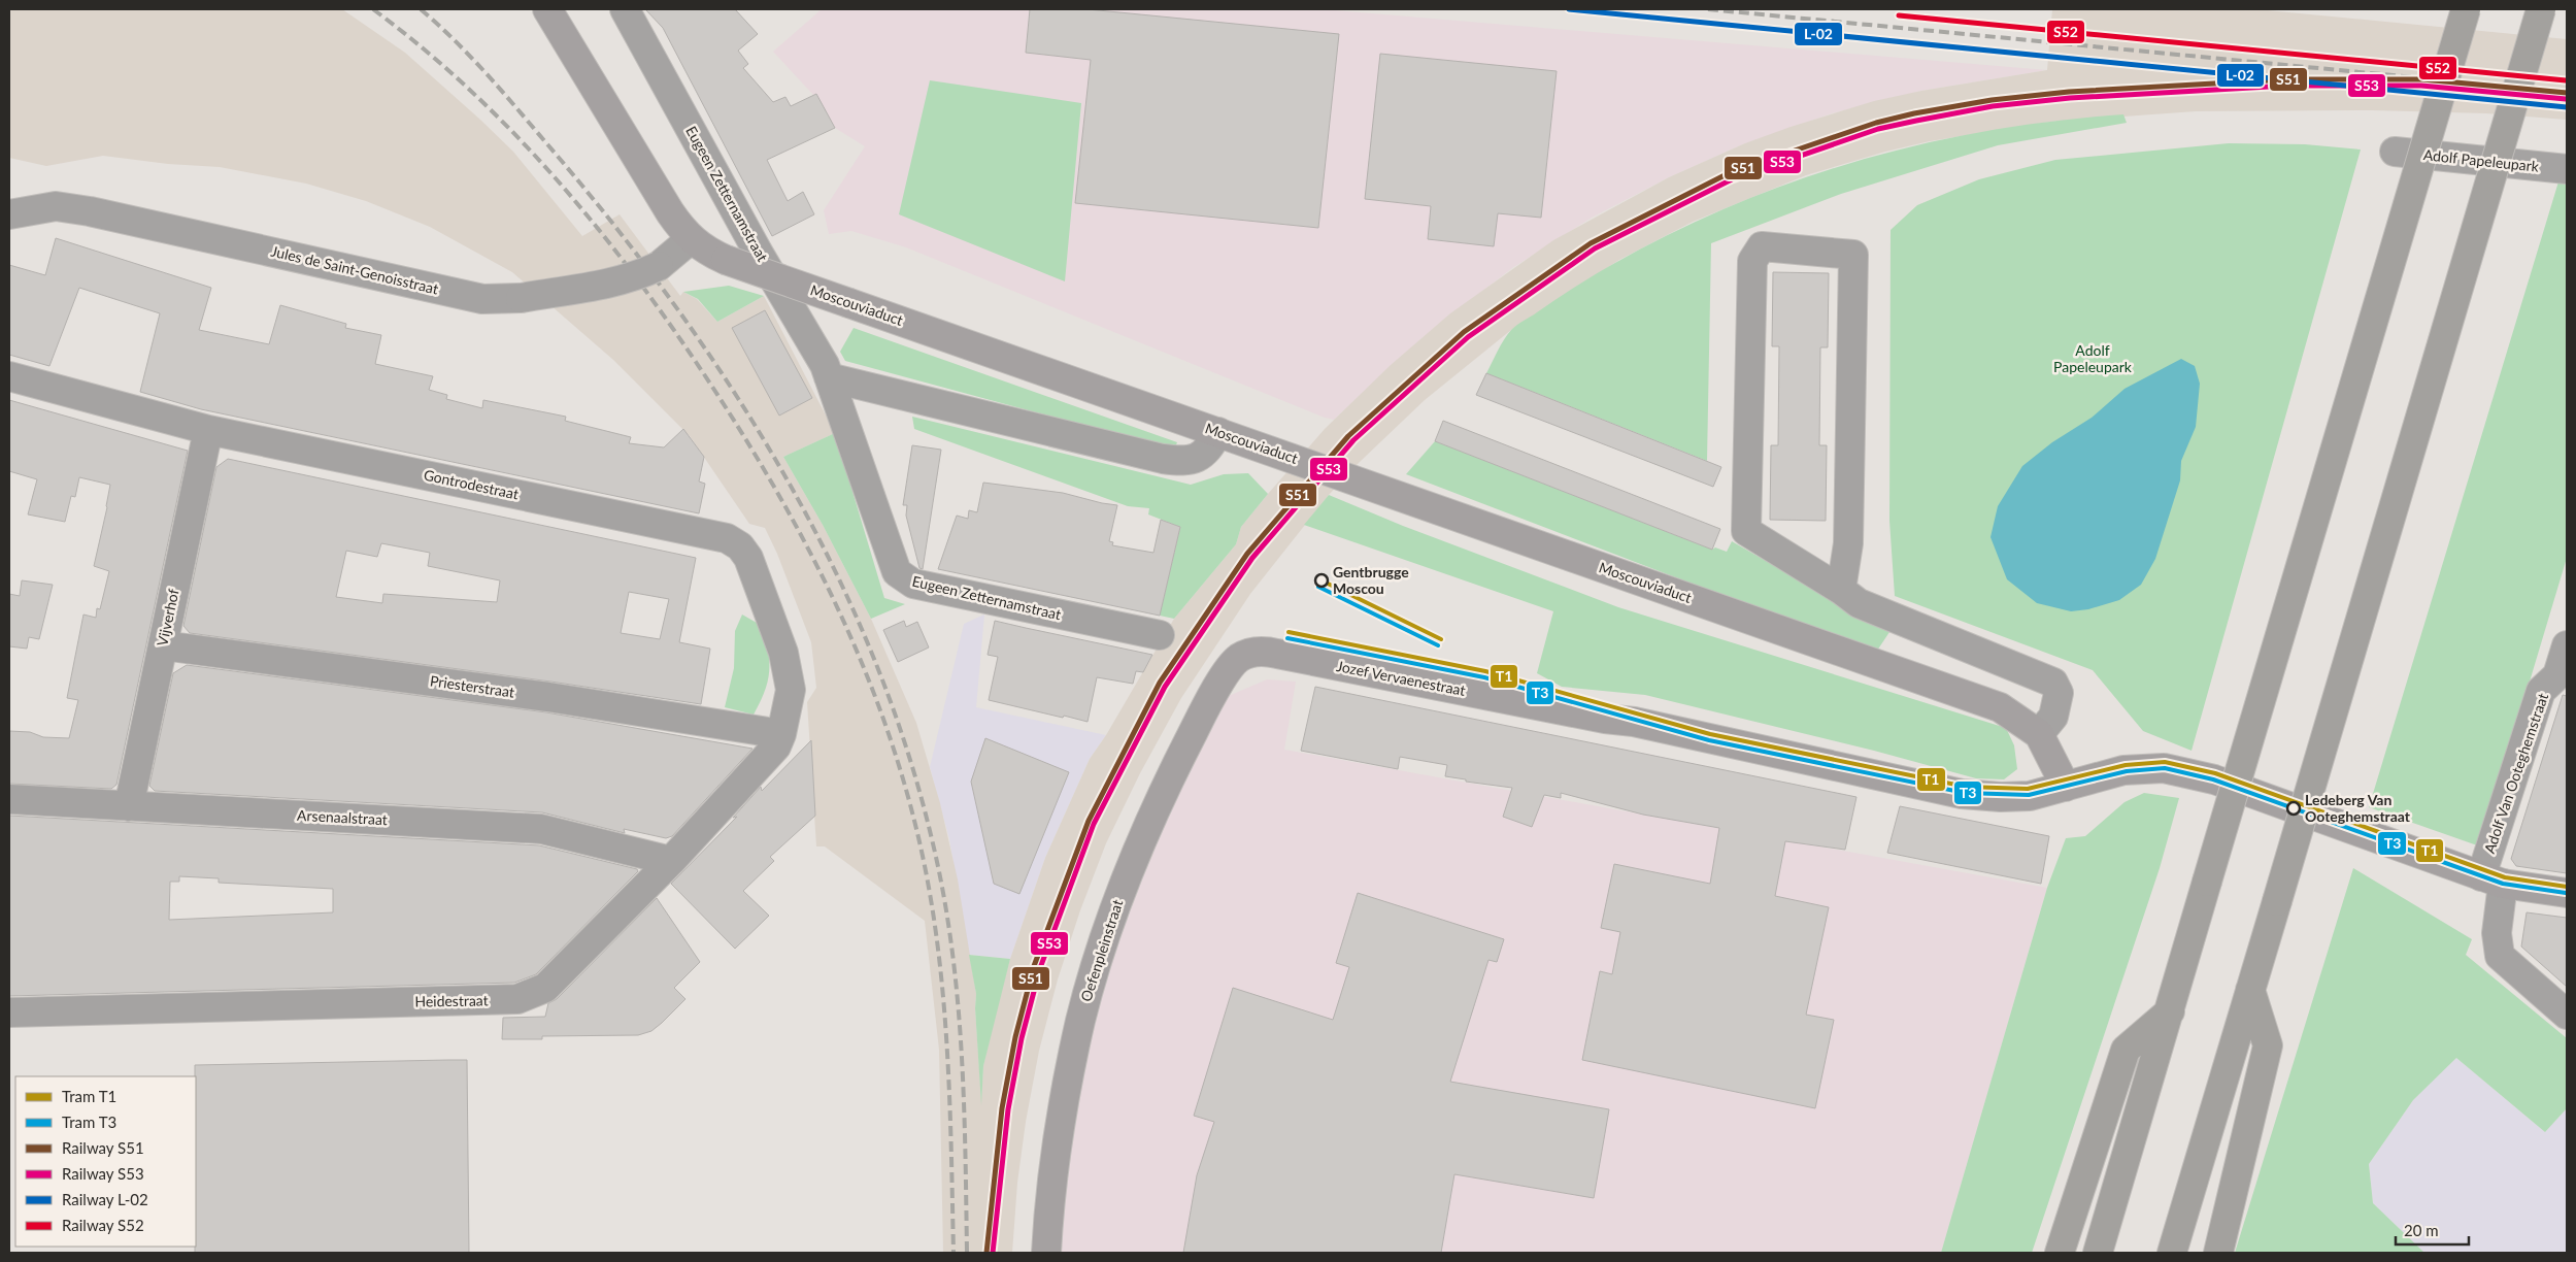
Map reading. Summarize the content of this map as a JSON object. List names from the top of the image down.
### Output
{
  "streets": {
    "street": [
      "Adolf Papeleupark",
      "Eugeen Zetternamstraat",
      "Jules de Saint-Genoisstraat",
      "Moscouviaduct",
      "Gontrodestraat",
      "Vijverhof",
      "Jozef Vervaenestraat",
      "Priesterstraat",
      "Adolf Van Ooteghemstraat",
      "Arsenaalstraat",
      "Oefenpleinstraat",
      "Heidestraat"
    ]
  },
  "crossings": [
    ["Jules de Saint-Genoisstraat", "Moscouviaduct"],
    ["Moscouviaduct", "Jozef Vervaenestraat"],
    ["Gontrodestraat", "Vijverhof"],
    ["Gontrodestraat", "Priesterstraat"],
    ["Gontrodestraat", "Heidestraat"],
    ["Vijverhof", "Priesterstraat"],
    ["Vijverhof", "Arsenaalstraat"],
    ["Jozef Vervaenestraat", "Adolf Van Ooteghemstraat"],
    ["Jozef Vervaenestraat", "Oefenpleinstraat"],
    ["Priesterstraat", "Heidestraat"],
    ["Arsenaalstraat", "Heidestraat"]
  ],
  "parks": ["Adolf Papeleupark"],
  "places": ["Gentbrugge Moscou", "Ledeberg Van Ooteghemstraat"],
  "lines": [
    "rail line L-02",
    "rail line S52",
    "rail line S51",
    "rail line S53",
    "tram line T1",
    "tram line T3"
  ],
  "legend": [
    "Tram T1",
    "Tram T3",
    "Railway S51",
    "Railway S53",
    "Railway L-02",
    "Railway S52"
  ],
  "scale_bar": "20 m"
}
